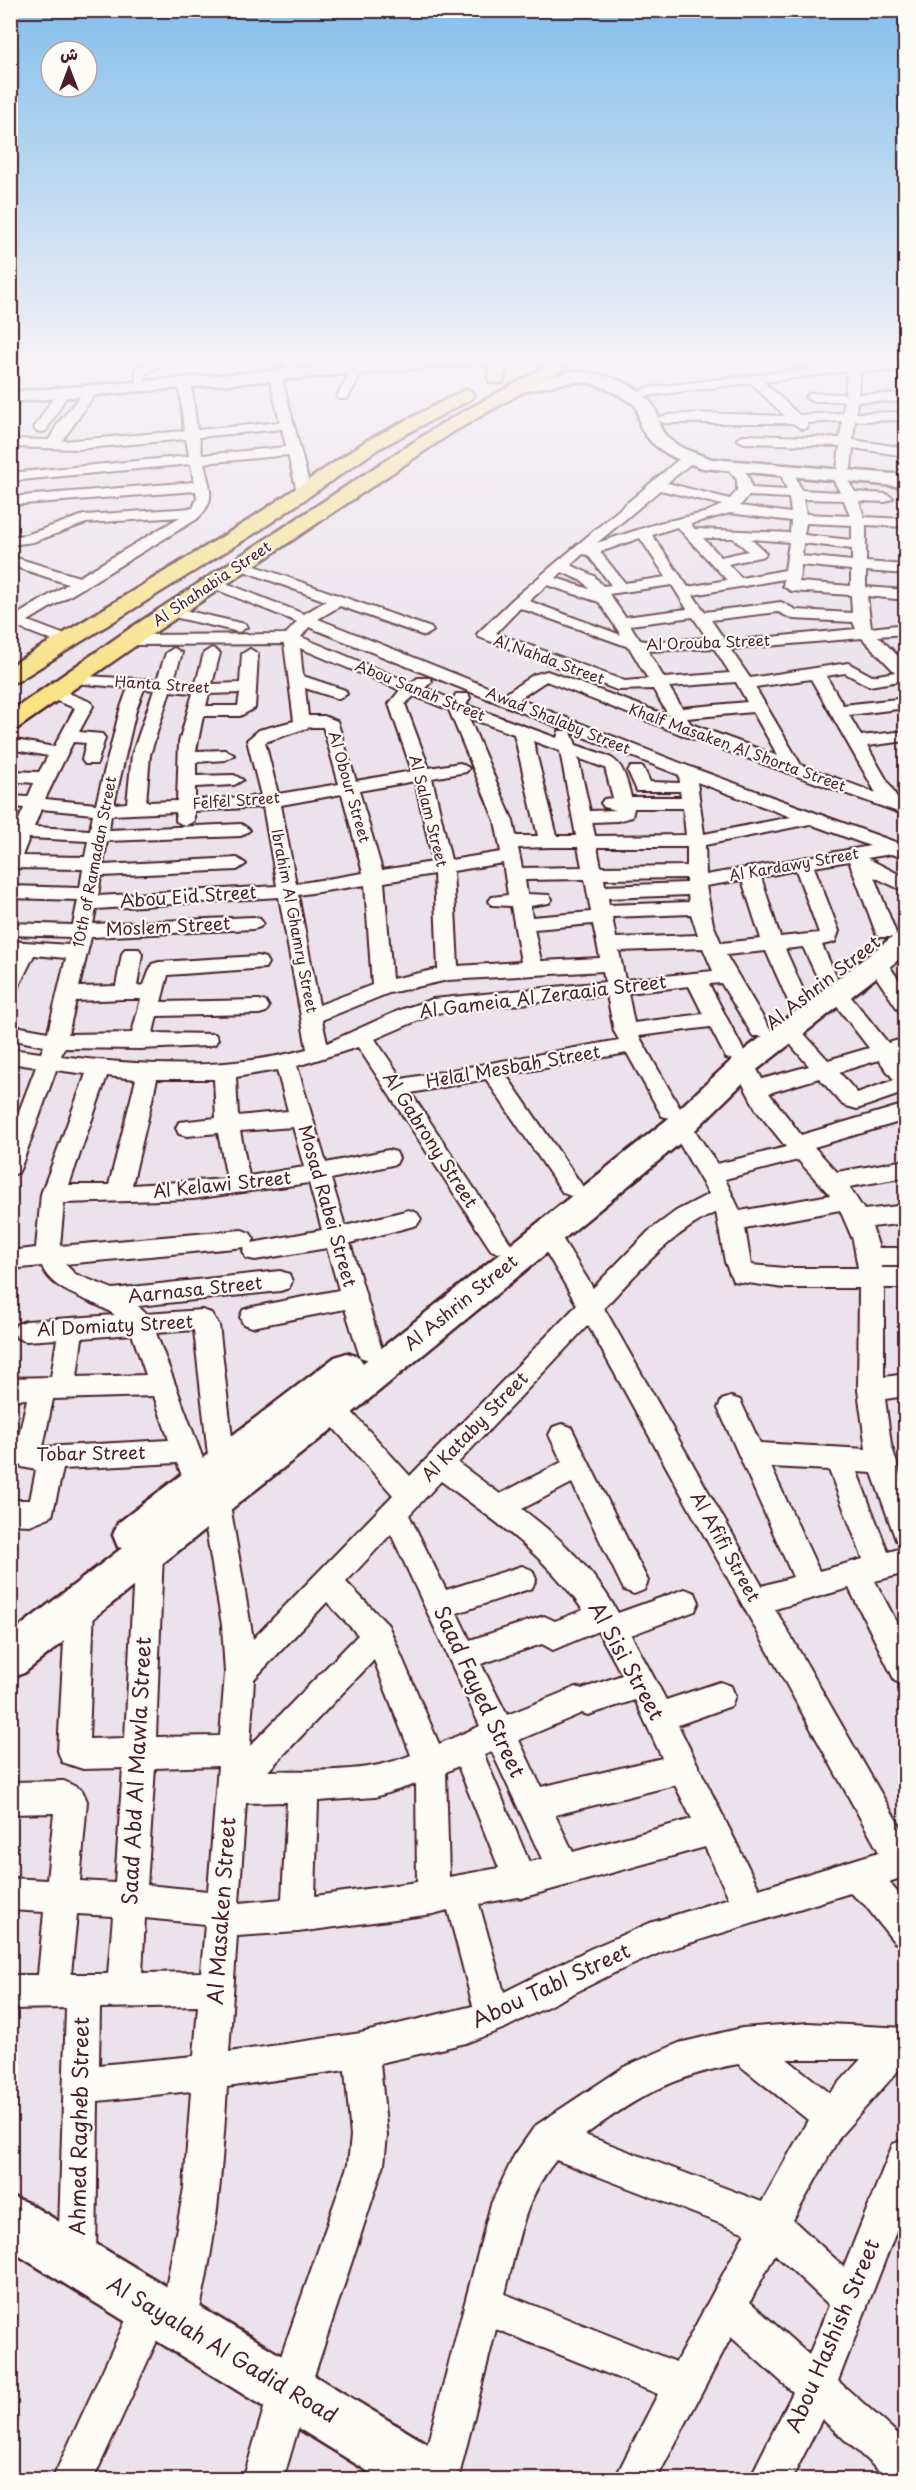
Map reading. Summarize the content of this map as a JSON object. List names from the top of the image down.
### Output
{
  "streets": {
    "highway": ["Al Shahabia Street"],
    "main road": ["Al Ashrin Street", "Al Sayalah Al Gadid Road"],
    "street": [
      "Al Orouba Street",
      "Al Nahda Street",
      "Hanta Street",
      "Abou Sanah Street",
      "Awad Shalaby Street",
      "Khalf Masaken Al Shorta Street",
      "Al Obour Street",
      "Felfel Street",
      "Al Salam Street",
      "10th of Ramadan Street",
      "Al Kardawy Street",
      "Abou Eid Street",
      "Ibrahim Al Ghamry Street",
      "Moslem Street",
      "Al Gameia Al Zeraaia Street",
      "Helal Mesbah Street",
      "Al Gabrony Street",
      "Al Kelawi Street",
      "Mosad Rabei Street",
      "Aarnasa Street",
      "Al Domiaty Street",
      "Al Kataby Street",
      "Tobar Street",
      "Al Afifi Street",
      "Al Sisi Street",
      "Saad Fayed Street",
      "Saad Abd Al Mawla Street",
      "Al Masaken Street",
      "Abou Tabl Street",
      "Ahmed Ragheb Street",
      "Abou Hashish Street"
    ]
  },
  "crossings": [
    ["Al Shahabia Street", "Hanta Street"],
    ["Al Shahabia Street", "Abou Sanah Street"],
    ["Al Shahabia Street", "Awad Shalaby Street"],
    ["Al Orouba Street", "Al Nahda Street"],
    ["Hanta Street", "10th of Ramadan Street"],
    ["Abou Sanah Street", "Al Obour Street"],
    ["Abou Sanah Street", "Al Salam Street"],
    ["Awad Shalaby Street", "Khalf Masaken Al Shorta Street"],
    ["Awad Shalaby Street", "Al Salam Street"],
    ["Awad Shalaby Street", "Al Kardawy Street"],
    ["Al Obour Street", "Felfel Street"],
    ["Al Obour Street", "Abou Eid Street"],
    ["Al Obour Street", "Ibrahim Al Ghamry Street"],
    ["Felfel Street", "Al Salam Street"],
    ["Felfel Street", "10th of Ramadan Street"],
    ["Felfel Street", "Ibrahim Al Ghamry Street"],
    ["Al Salam Street", "Abou Eid Street"],
    ["10th of Ramadan Street", "Abou Eid Street"],
    ["10th of Ramadan Street", "Moslem Street"],
    ["10th of Ramadan Street", "Al Gameia Al Zeraaia Street"],
    ["Abou Eid Street", "Ibrahim Al Ghamry Street"],
    ["Abou Eid Street", "Moslem Street"],
    ["Ibrahim Al Ghamry Street", "Al Gameia Al Zeraaia Street"],
    ["Al Ashrin Street", "Al Gabrony Street"],
    ["Al Ashrin Street", "Mosad Rabei Street"],
    ["Al Ashrin Street", "Al Domiaty Street"],
    ["Al Ashrin Street", "Al Afifi Street"],
    ["Al Ashrin Street", "Saad Fayed Street"],
    ["Al Ashrin Street", "Saad Abd Al Mawla Street"],
    ["Al Ashrin Street", "Al Masaken Street"],
    ["Al Gameia Al Zeraaia Street", "Al Gabrony Street"],
    ["Al Gameia Al Zeraaia Street", "Mosad Rabei Street"],
    ["Helal Mesbah Street", "Al Gabrony Street"],
    ["Al Kelawi Street", "Mosad Rabei Street"],
    ["Al Domiaty Street", "Al Masaken Street"],
    ["Al Kataby Street", "Al Afifi Street"],
    ["Al Kataby Street", "Al Sisi Street"],
    ["Al Kataby Street", "Saad Fayed Street"],
    ["Al Kataby Street", "Al Masaken Street"],
    ["Al Afifi Street", "Abou Tabl Street"],
    ["Al Sisi Street", "Abou Tabl Street"],
    ["Al Masaken Street", "Abou Tabl Street"],
    ["Al Masaken Street", "Al Sayalah Al Gadid Road"],
    ["Abou Tabl Street", "Ahmed Ragheb Street"],
    ["Ahmed Ragheb Street", "Al Sayalah Al Gadid Road"]
  ],
  "north": "top"
}
